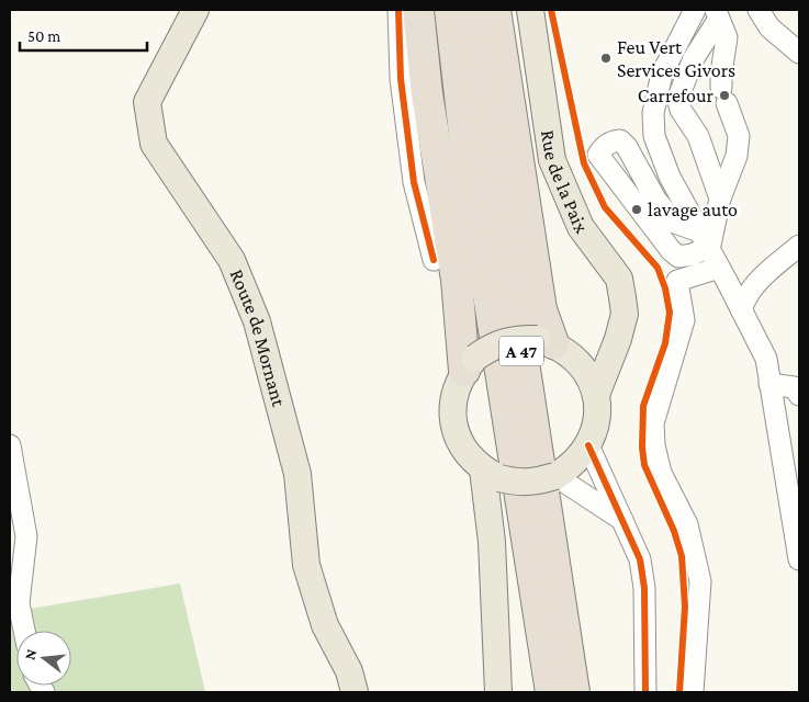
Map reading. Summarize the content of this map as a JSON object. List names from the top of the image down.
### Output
{
  "streets": {
    "highway": ["A 47"],
    "main road": ["Rue de la Paix", "Route de Mornant"]
  },
  "places": ["Feu Vert Services Givors", "Carrefour", "lavage auto"],
  "scale_bar": "50 m",
  "north": "left"
}
